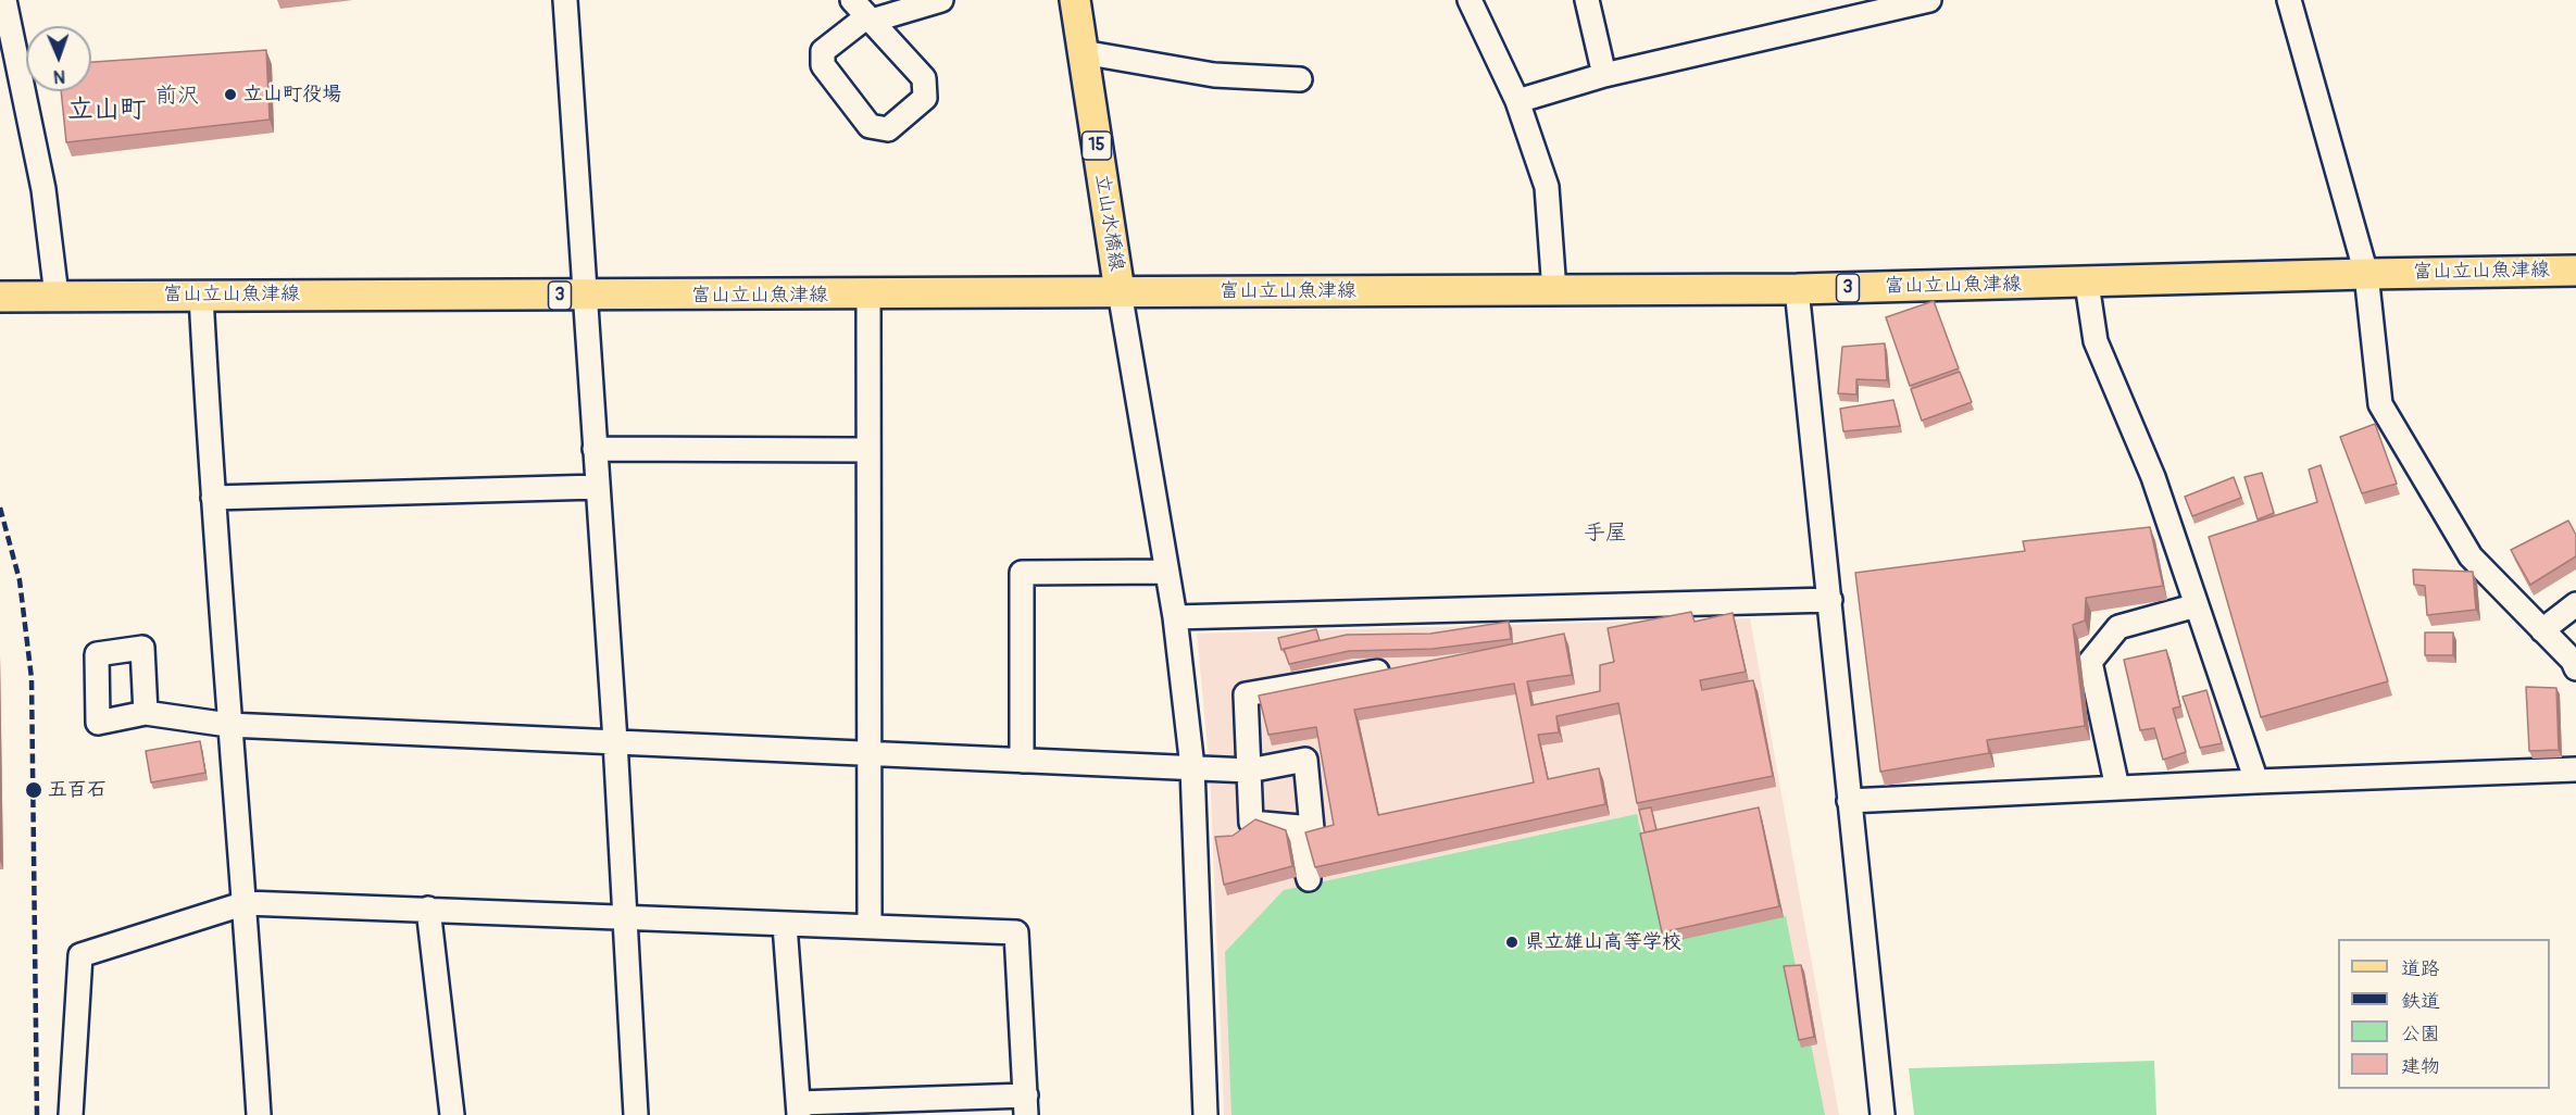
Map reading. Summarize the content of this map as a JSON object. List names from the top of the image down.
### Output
{
  "streets": {
    "main road": [
      "15",
      "立山水橋線",
      "富山立山魚津線",
      "3"
    ]
  },
  "crossings": [
    ["立山水橋線", "富山立山魚津線"]
  ],
  "districts": ["前沢", "立山町", "手屋"],
  "places": ["立山町役場", "五百石", "県立雄山高等学校"],
  "legend": [
    "道路",
    "鉄道",
    "公園",
    "建物"
  ],
  "north": "bottom"
}
